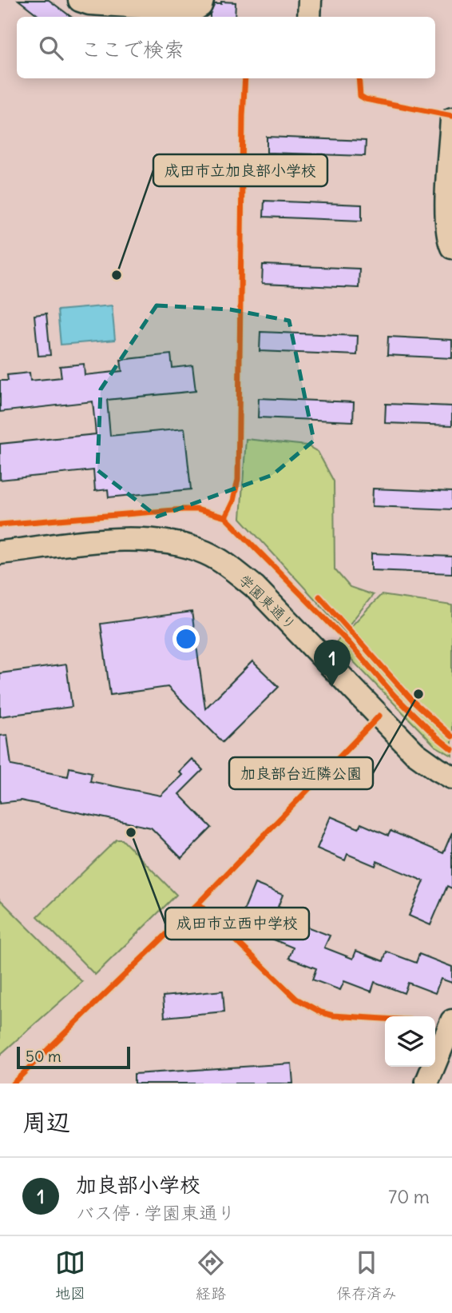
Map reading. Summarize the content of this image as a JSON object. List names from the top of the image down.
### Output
{
  "streets": {
    "street": ["学園東通り"]
  },
  "places": ["成田市立加良部小学校", "加良部台近隣公園", "成田市立西中学校"],
  "scale_bar": "50 m",
  "page": {
    "search": "ここで検索",
    "pins": "1",
    "scale": "50 m",
    "heading": "周辺",
    "list": [
      {
        "mark": "1",
        "name": "加良部小学校",
        "note": "バス停 · 学園東通り",
        "value": "70 m"
      }
    ],
    "nav": ["地図", "経路", "保存済み"]
  }
}
